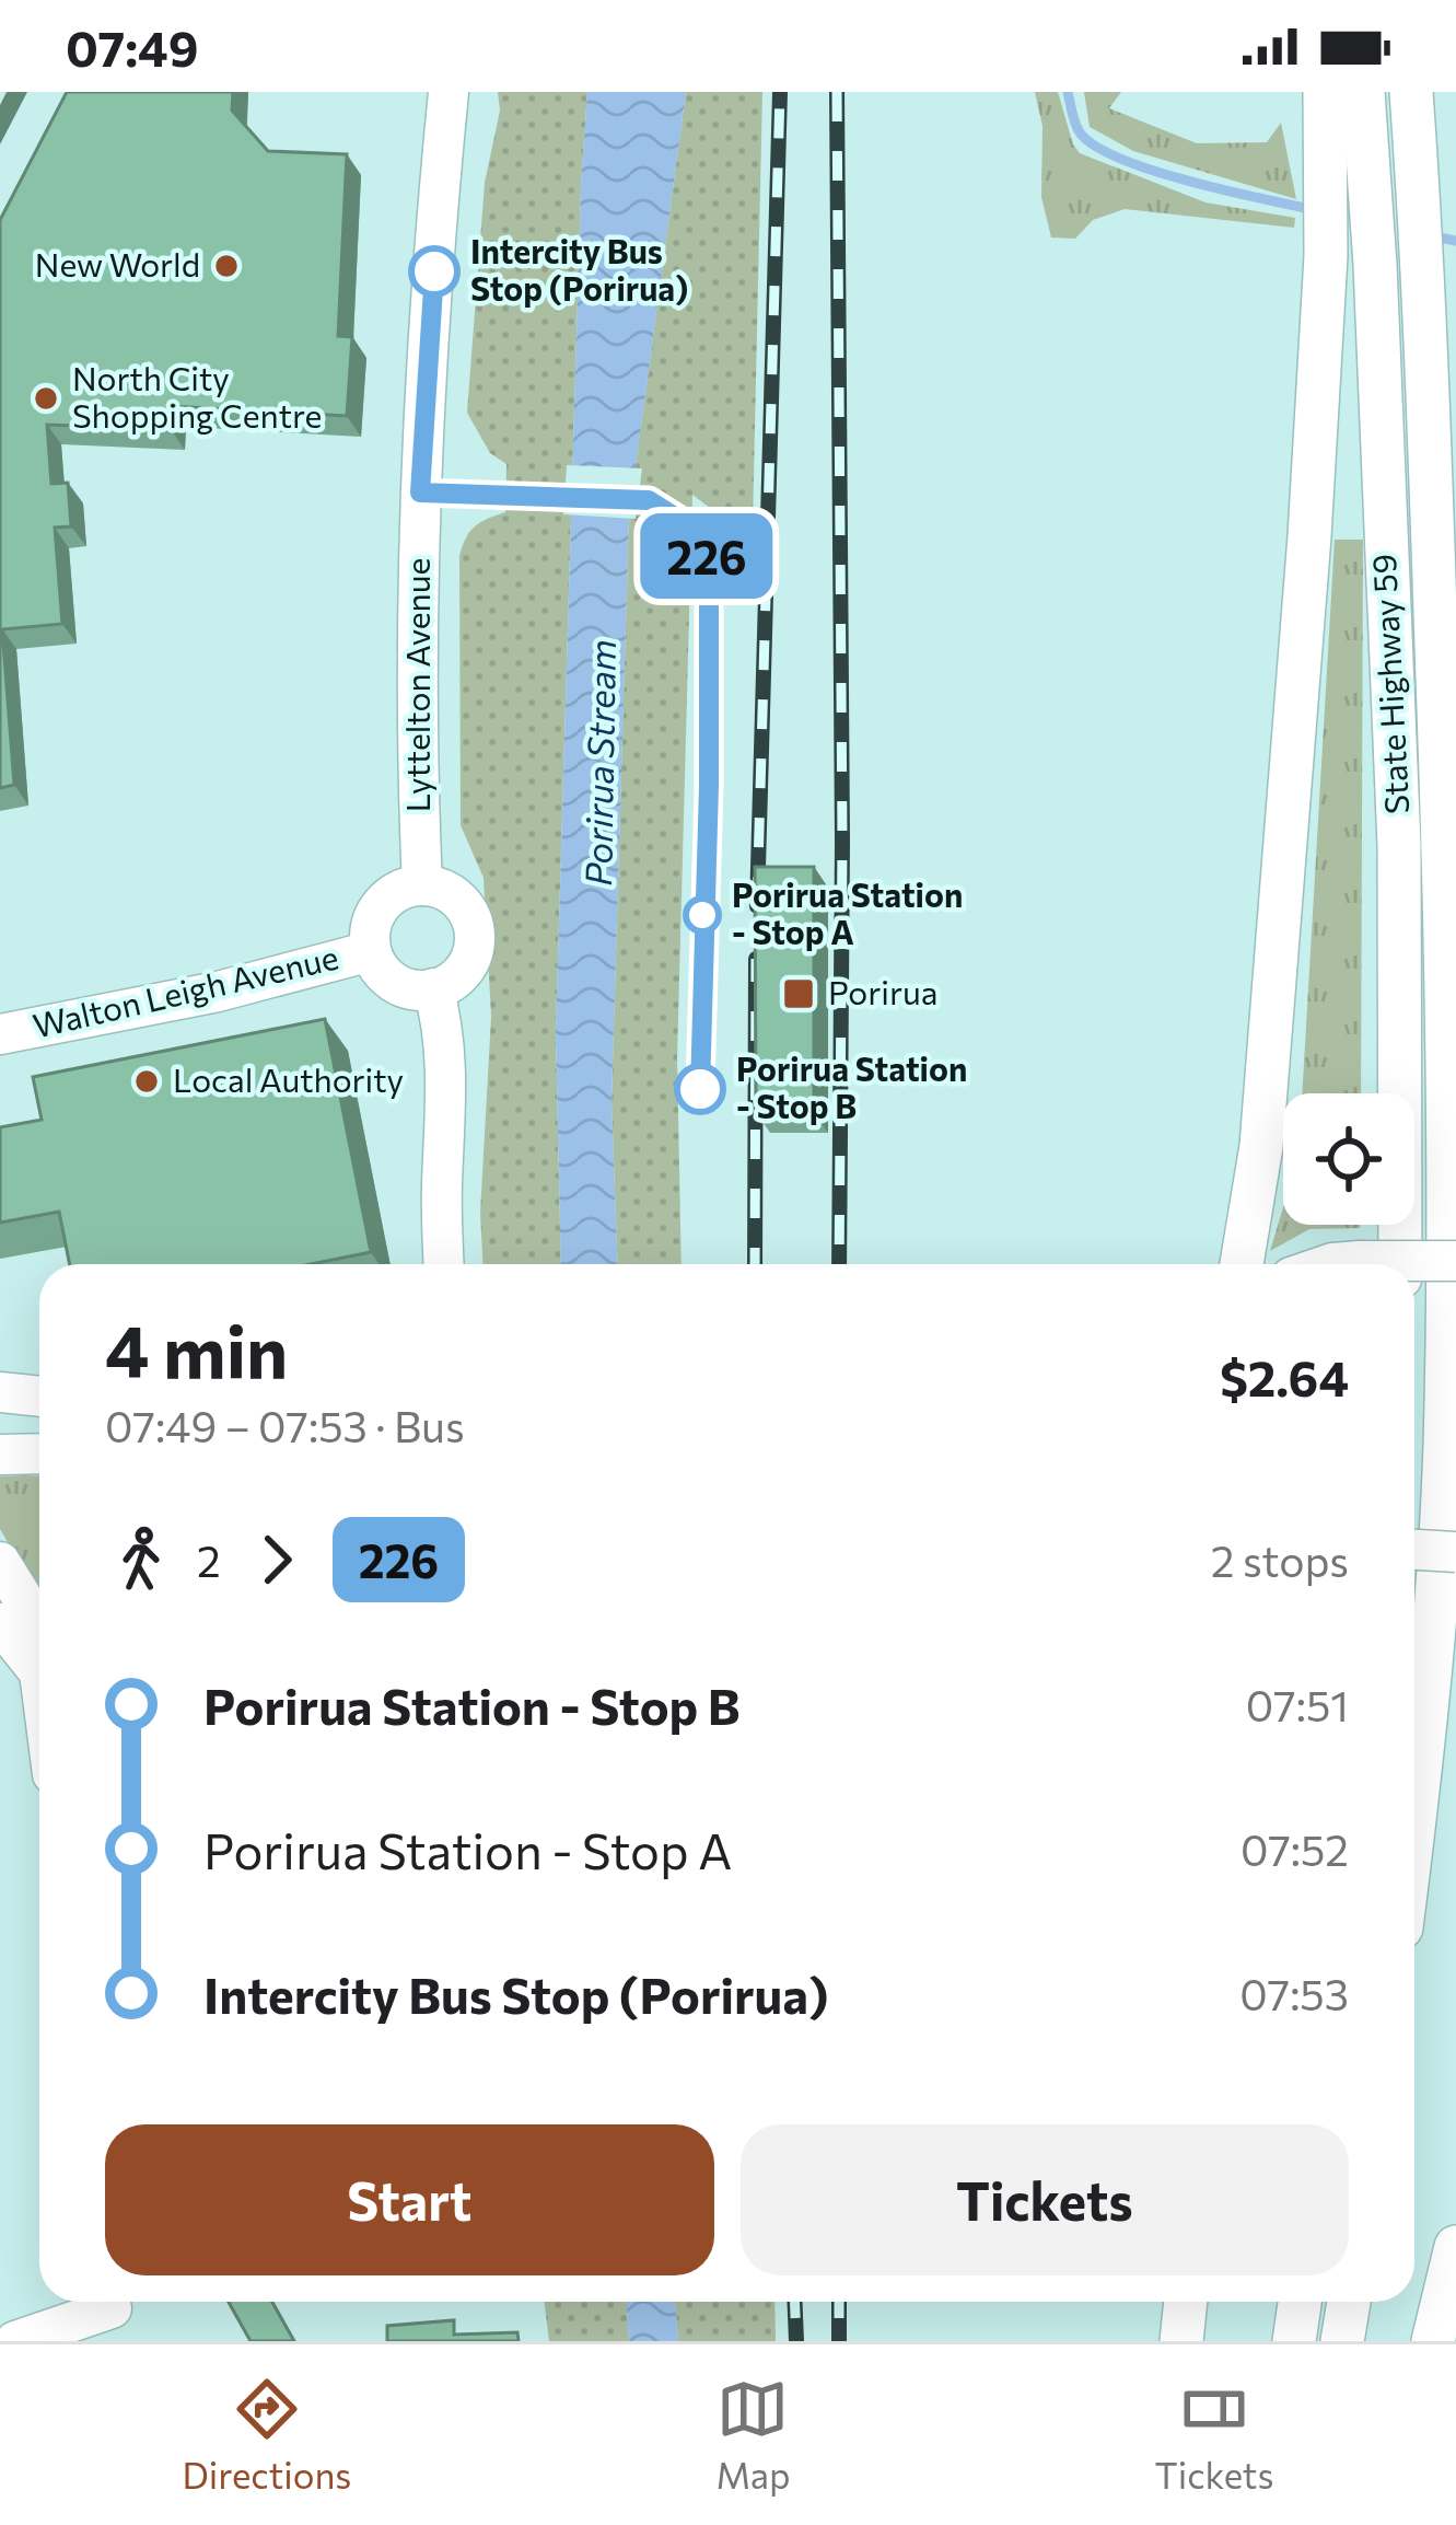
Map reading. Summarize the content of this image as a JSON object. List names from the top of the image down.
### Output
{
  "streets": {
    "main road": ["State Highway 59", "Lyttelton Avenue", "Walton Leigh Avenue"]
  },
  "crossings": [
    ["Lyttelton Avenue", "Walton Leigh Avenue"]
  ],
  "water": ["Porirua Stream"],
  "places": {
    "other": [
      "New World",
      "Intercity Bus Stop (Porirua)",
      "North City Shopping Centre",
      "Porirua Station - Stop A",
      "Local Authority",
      "Porirua Station - Stop B"
    ],
    "transit": ["Porirua"]
  },
  "lines": ["bus line 226"],
  "page": {
    "status": "07:49",
    "on_map": "226",
    "heading": ["4 min", "07:49 – 07:53 · Bus", "$2.64"],
    "legs": ["2", "226", "2 stops"],
    "list": [
      {
        "name": "Porirua Station - Stop B",
        "value": "07:51"
      },
      {
        "name": "Porirua Station - Stop A",
        "value": "07:52"
      },
      {
        "name": "Intercity Bus Stop (Porirua)",
        "value": "07:53"
      }
    ],
    "buttons": ["Start", "Tickets"],
    "tabs": ["Directions", "Map", "Tickets"]
  }
}
